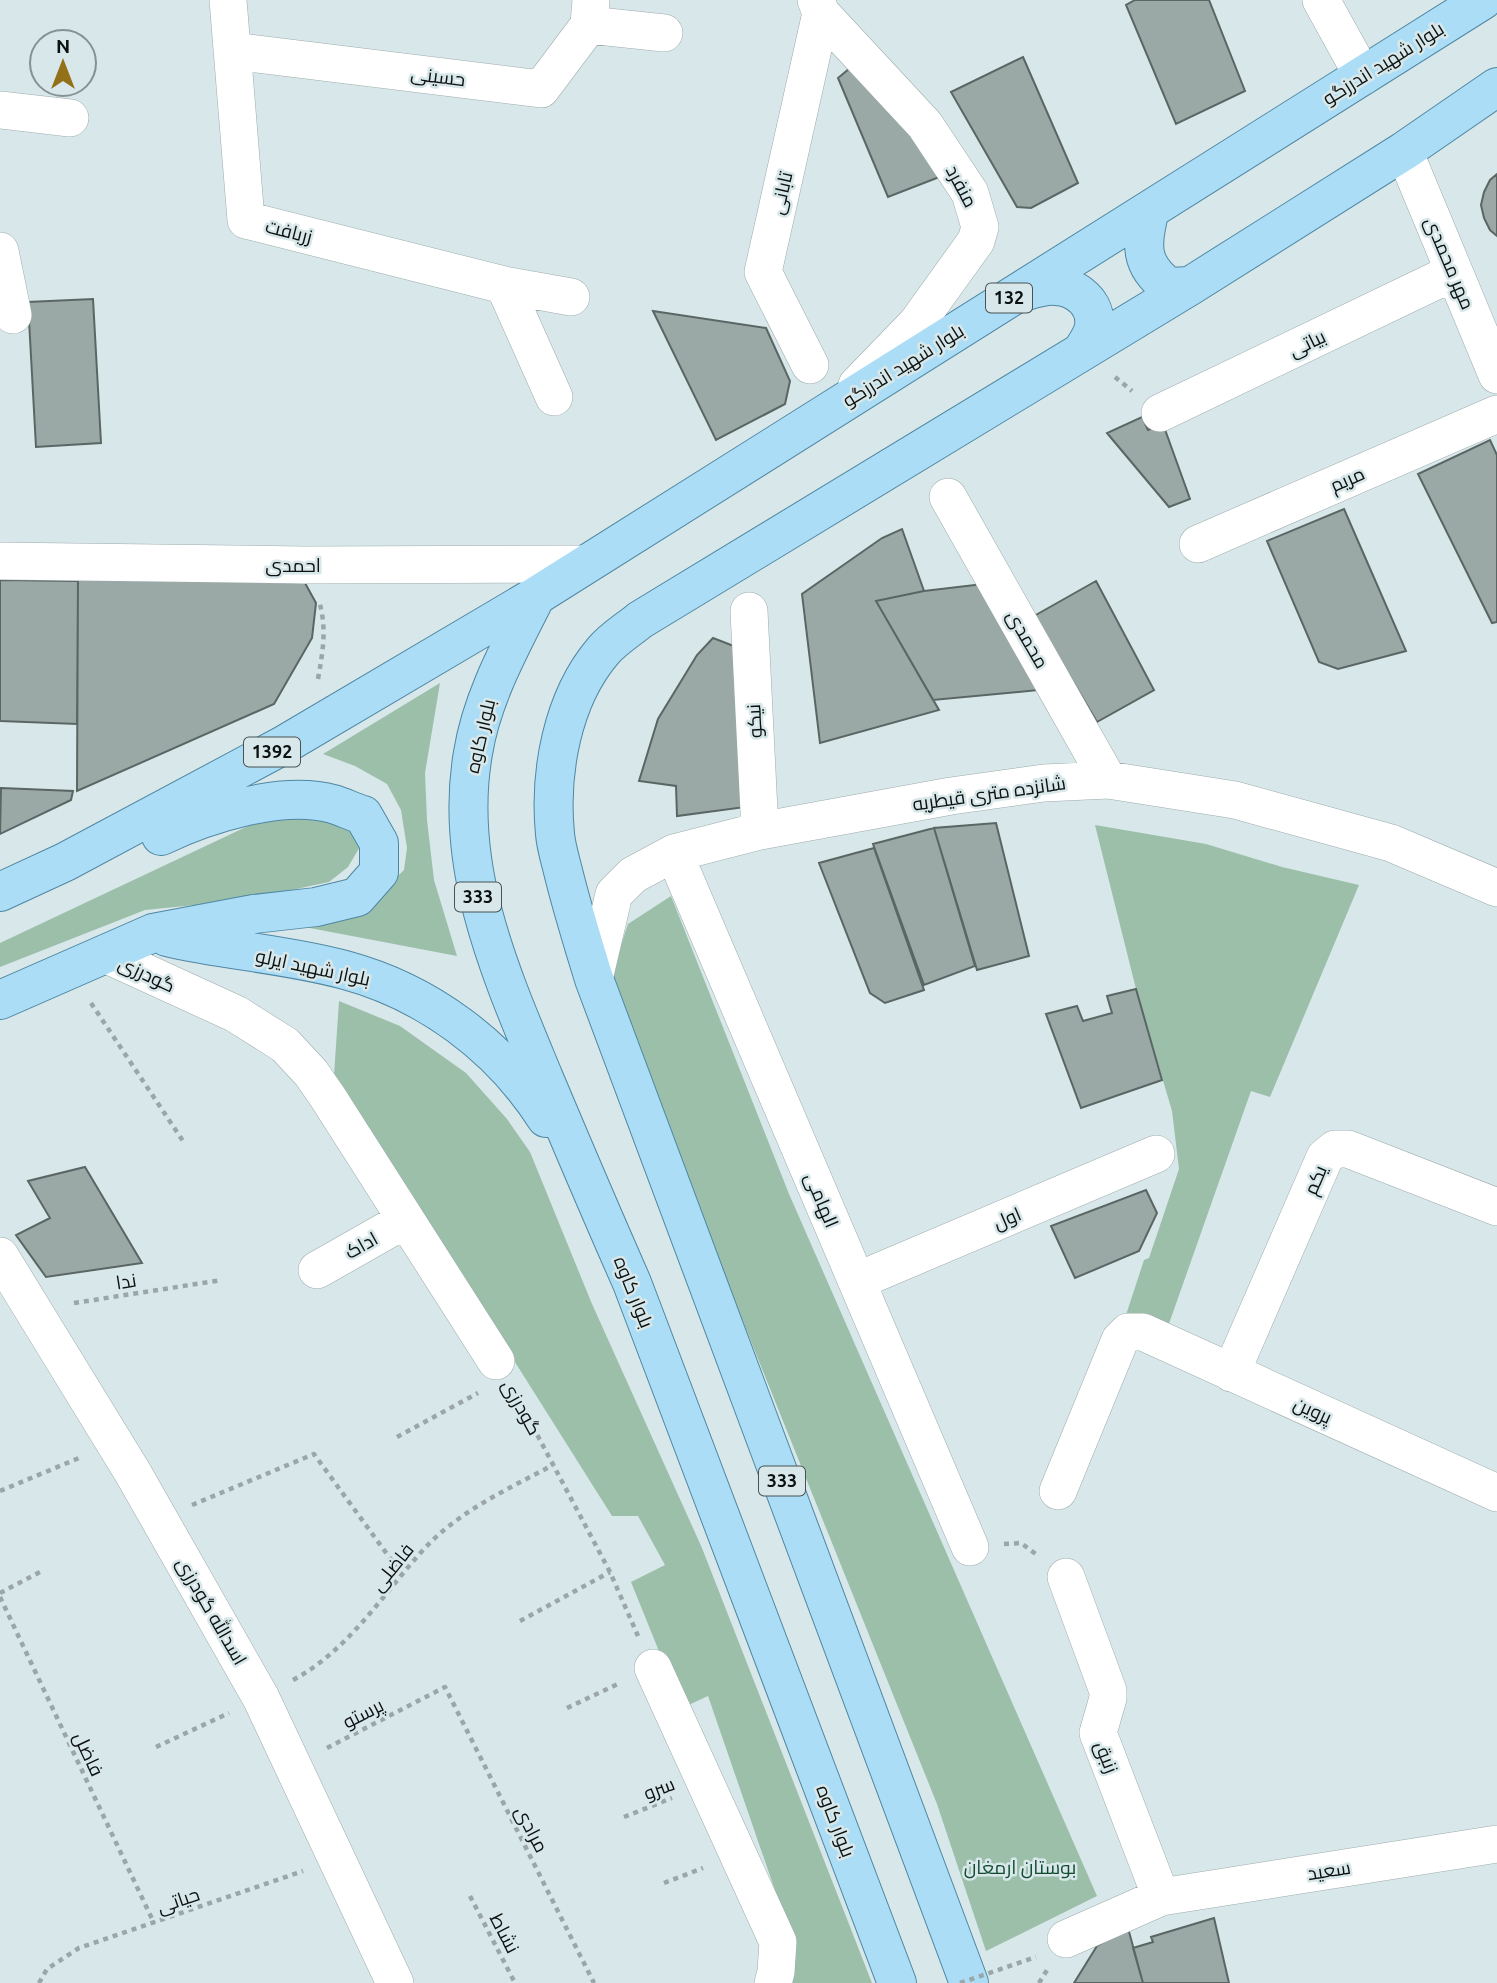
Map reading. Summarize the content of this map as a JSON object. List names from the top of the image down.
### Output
{
  "streets": {
    "main road": [
      "بلوار شهید اندرزگو",
      "132",
      "بلوار کاوه",
      "1392",
      "333",
      "بلوار شهید ایرلو"
    ],
    "street": [
      "حسینی",
      "منفرد",
      "تابانی",
      "زربافت",
      "مهر محمدی",
      "بیاتی",
      "مریم",
      "احمدی",
      "محمدی",
      "نیکو",
      "شانزده متری قیطریه",
      "گودرزی",
      "یکم",
      "الهامی",
      "اول",
      "اداک",
      "پروین",
      "اسدالله گودرزی",
      "زنبق",
      "سعید"
    ],
    "path": [
      "ندا",
      "فاضلی",
      "پرستو",
      "فاضل",
      "سرو",
      "مرادی",
      "حیاتی",
      "نشاط"
    ]
  },
  "crossings": [
    ["بلوار شهید اندرزگو", "منفرد"],
    ["بلوار شهید اندرزگو", "احمدی"],
    ["بلوار شهید اندرزگو", "بلوار کاوه"],
    ["بلوار شهید اندرزگو", "1392"],
    ["حسینی", "زربافت"],
    ["منفرد", "تابانی"],
    ["مهر محمدی", "بیاتی"],
    ["محمدی", "شانزده متری قیطریه"],
    ["نیکو", "شانزده متری قیطریه"],
    ["بلوار کاوه", "1392"],
    ["بلوار کاوه", "بلوار شهید ایرلو"],
    ["شانزده متری قیطریه", "333"],
    ["شانزده متری قیطریه", "الهامی"],
    ["گودرزی", "اداک"],
    ["گودرزی", "فاضلی"],
    ["یکم", "پروین"],
    ["الهامی", "اول"],
    ["ندا", "اسدالله گودرزی"],
    ["فاضلی", "اسدالله گودرزی"],
    ["اسدالله گودرزی", "پرستو"],
    ["اسدالله گودرزی", "حیاتی"],
    ["پرستو", "مرادی"],
    ["فاضل", "حیاتی"],
    ["زنبق", "سعید"]
  ],
  "parks": ["بوستان ارمغان"],
  "north": "top"
}
